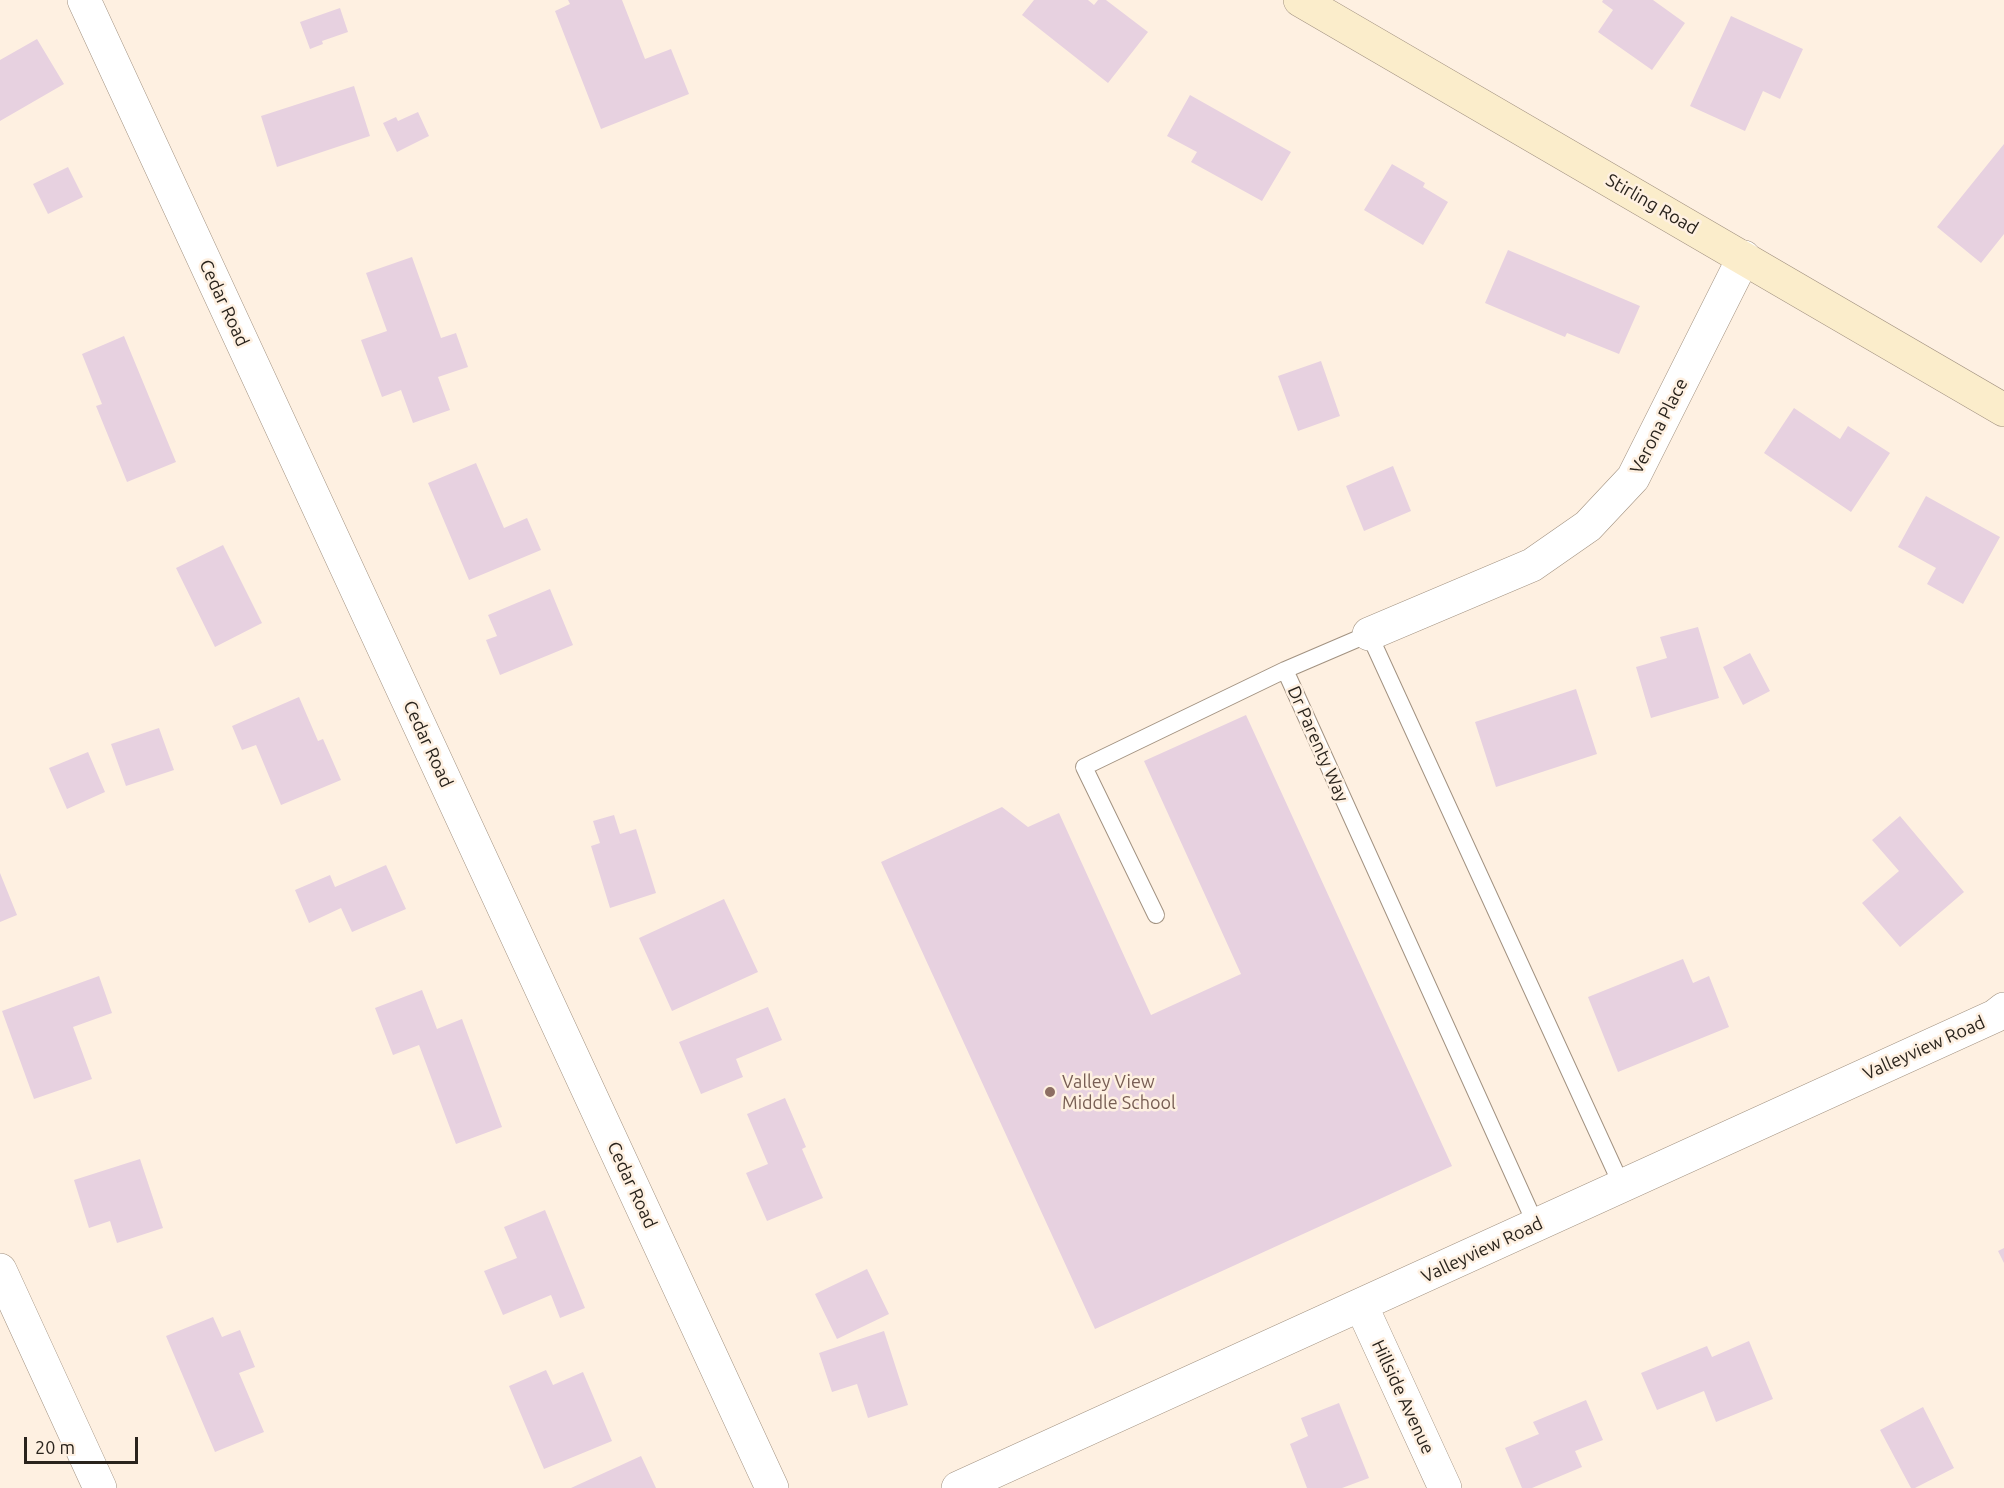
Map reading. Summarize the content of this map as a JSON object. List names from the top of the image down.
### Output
{
  "streets": {
    "street": [
      "Stirling Road",
      "Cedar Road",
      "Verona Place",
      "Valleyview Road",
      "Hillside Avenue"
    ],
    "lane": ["Dr Parenty Way"]
  },
  "crossings": [
    ["Stirling Road", "Verona Place"],
    ["Verona Place", "Dr Parenty Way"],
    ["Dr Parenty Way", "Valleyview Road"],
    ["Valleyview Road", "Hillside Avenue"]
  ],
  "places": ["Valley View Middle School"],
  "scale_bar": "20 m"
}
